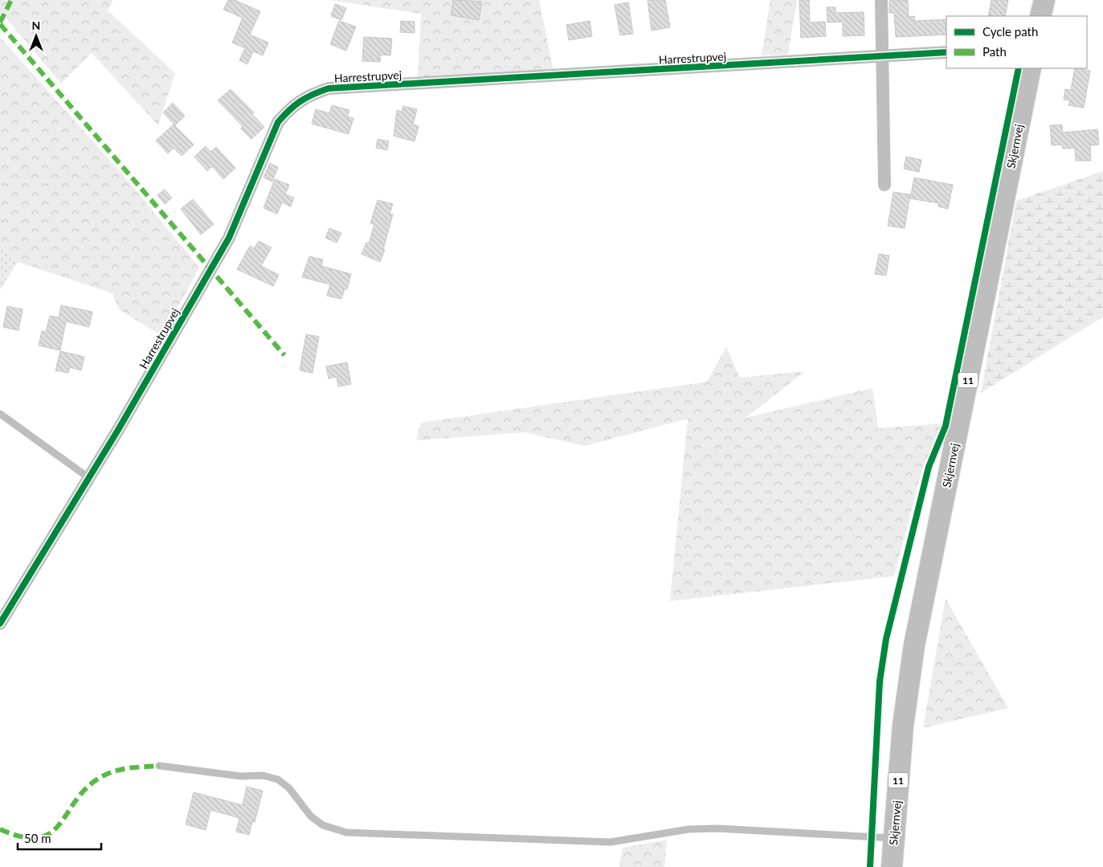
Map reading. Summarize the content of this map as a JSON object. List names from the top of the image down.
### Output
{
  "streets": {
    "main road": ["Skjernvej", "11"],
    "street": ["Harrestrupvej"]
  },
  "legend": ["Cycle path", "Path"],
  "scale_bar": "50 m",
  "north": "top"
}
